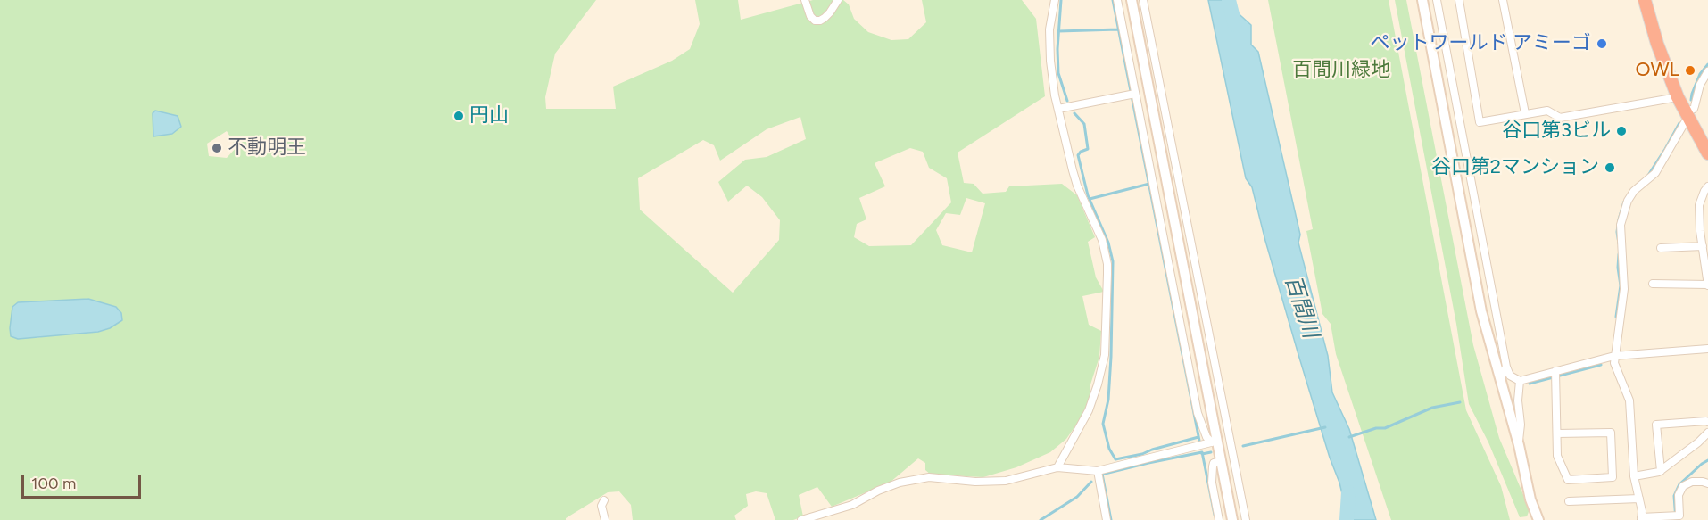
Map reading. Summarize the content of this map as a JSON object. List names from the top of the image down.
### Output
{
  "water": ["百間川"],
  "parks": ["百間川緑地"],
  "places": [
    "ペットワールド アミーゴ",
    "OWL",
    "円山",
    "谷口第3ビル",
    "不動明王",
    "谷口第2マンション"
  ],
  "scale_bar": "100 m"
}
